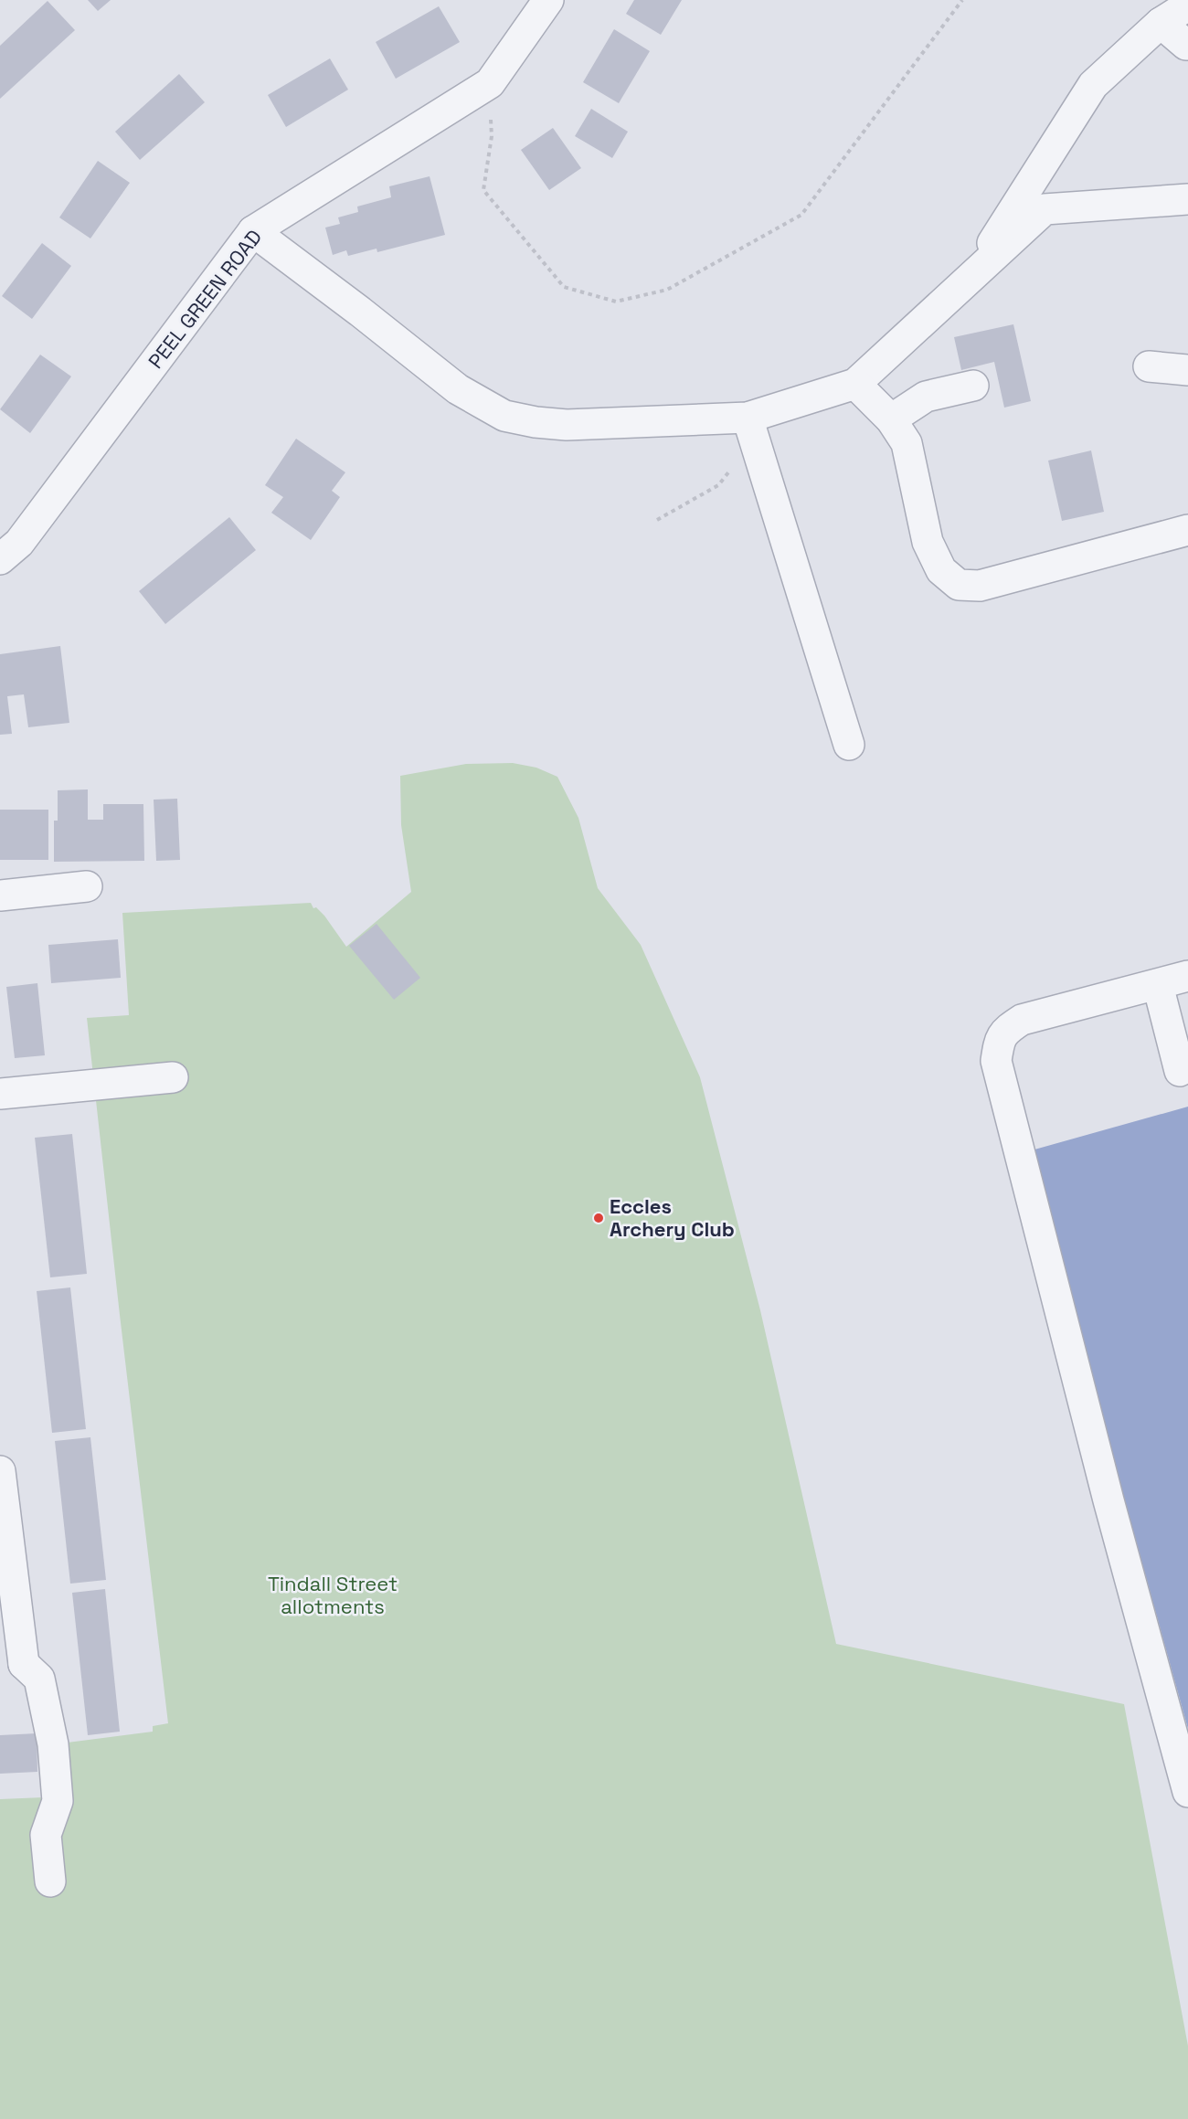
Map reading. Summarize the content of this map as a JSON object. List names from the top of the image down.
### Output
{
  "streets": {
    "street": ["PEEL GREEN ROAD"]
  },
  "parks": ["Tindall Street allotments"],
  "places": ["Eccles Archery Club"]
}
